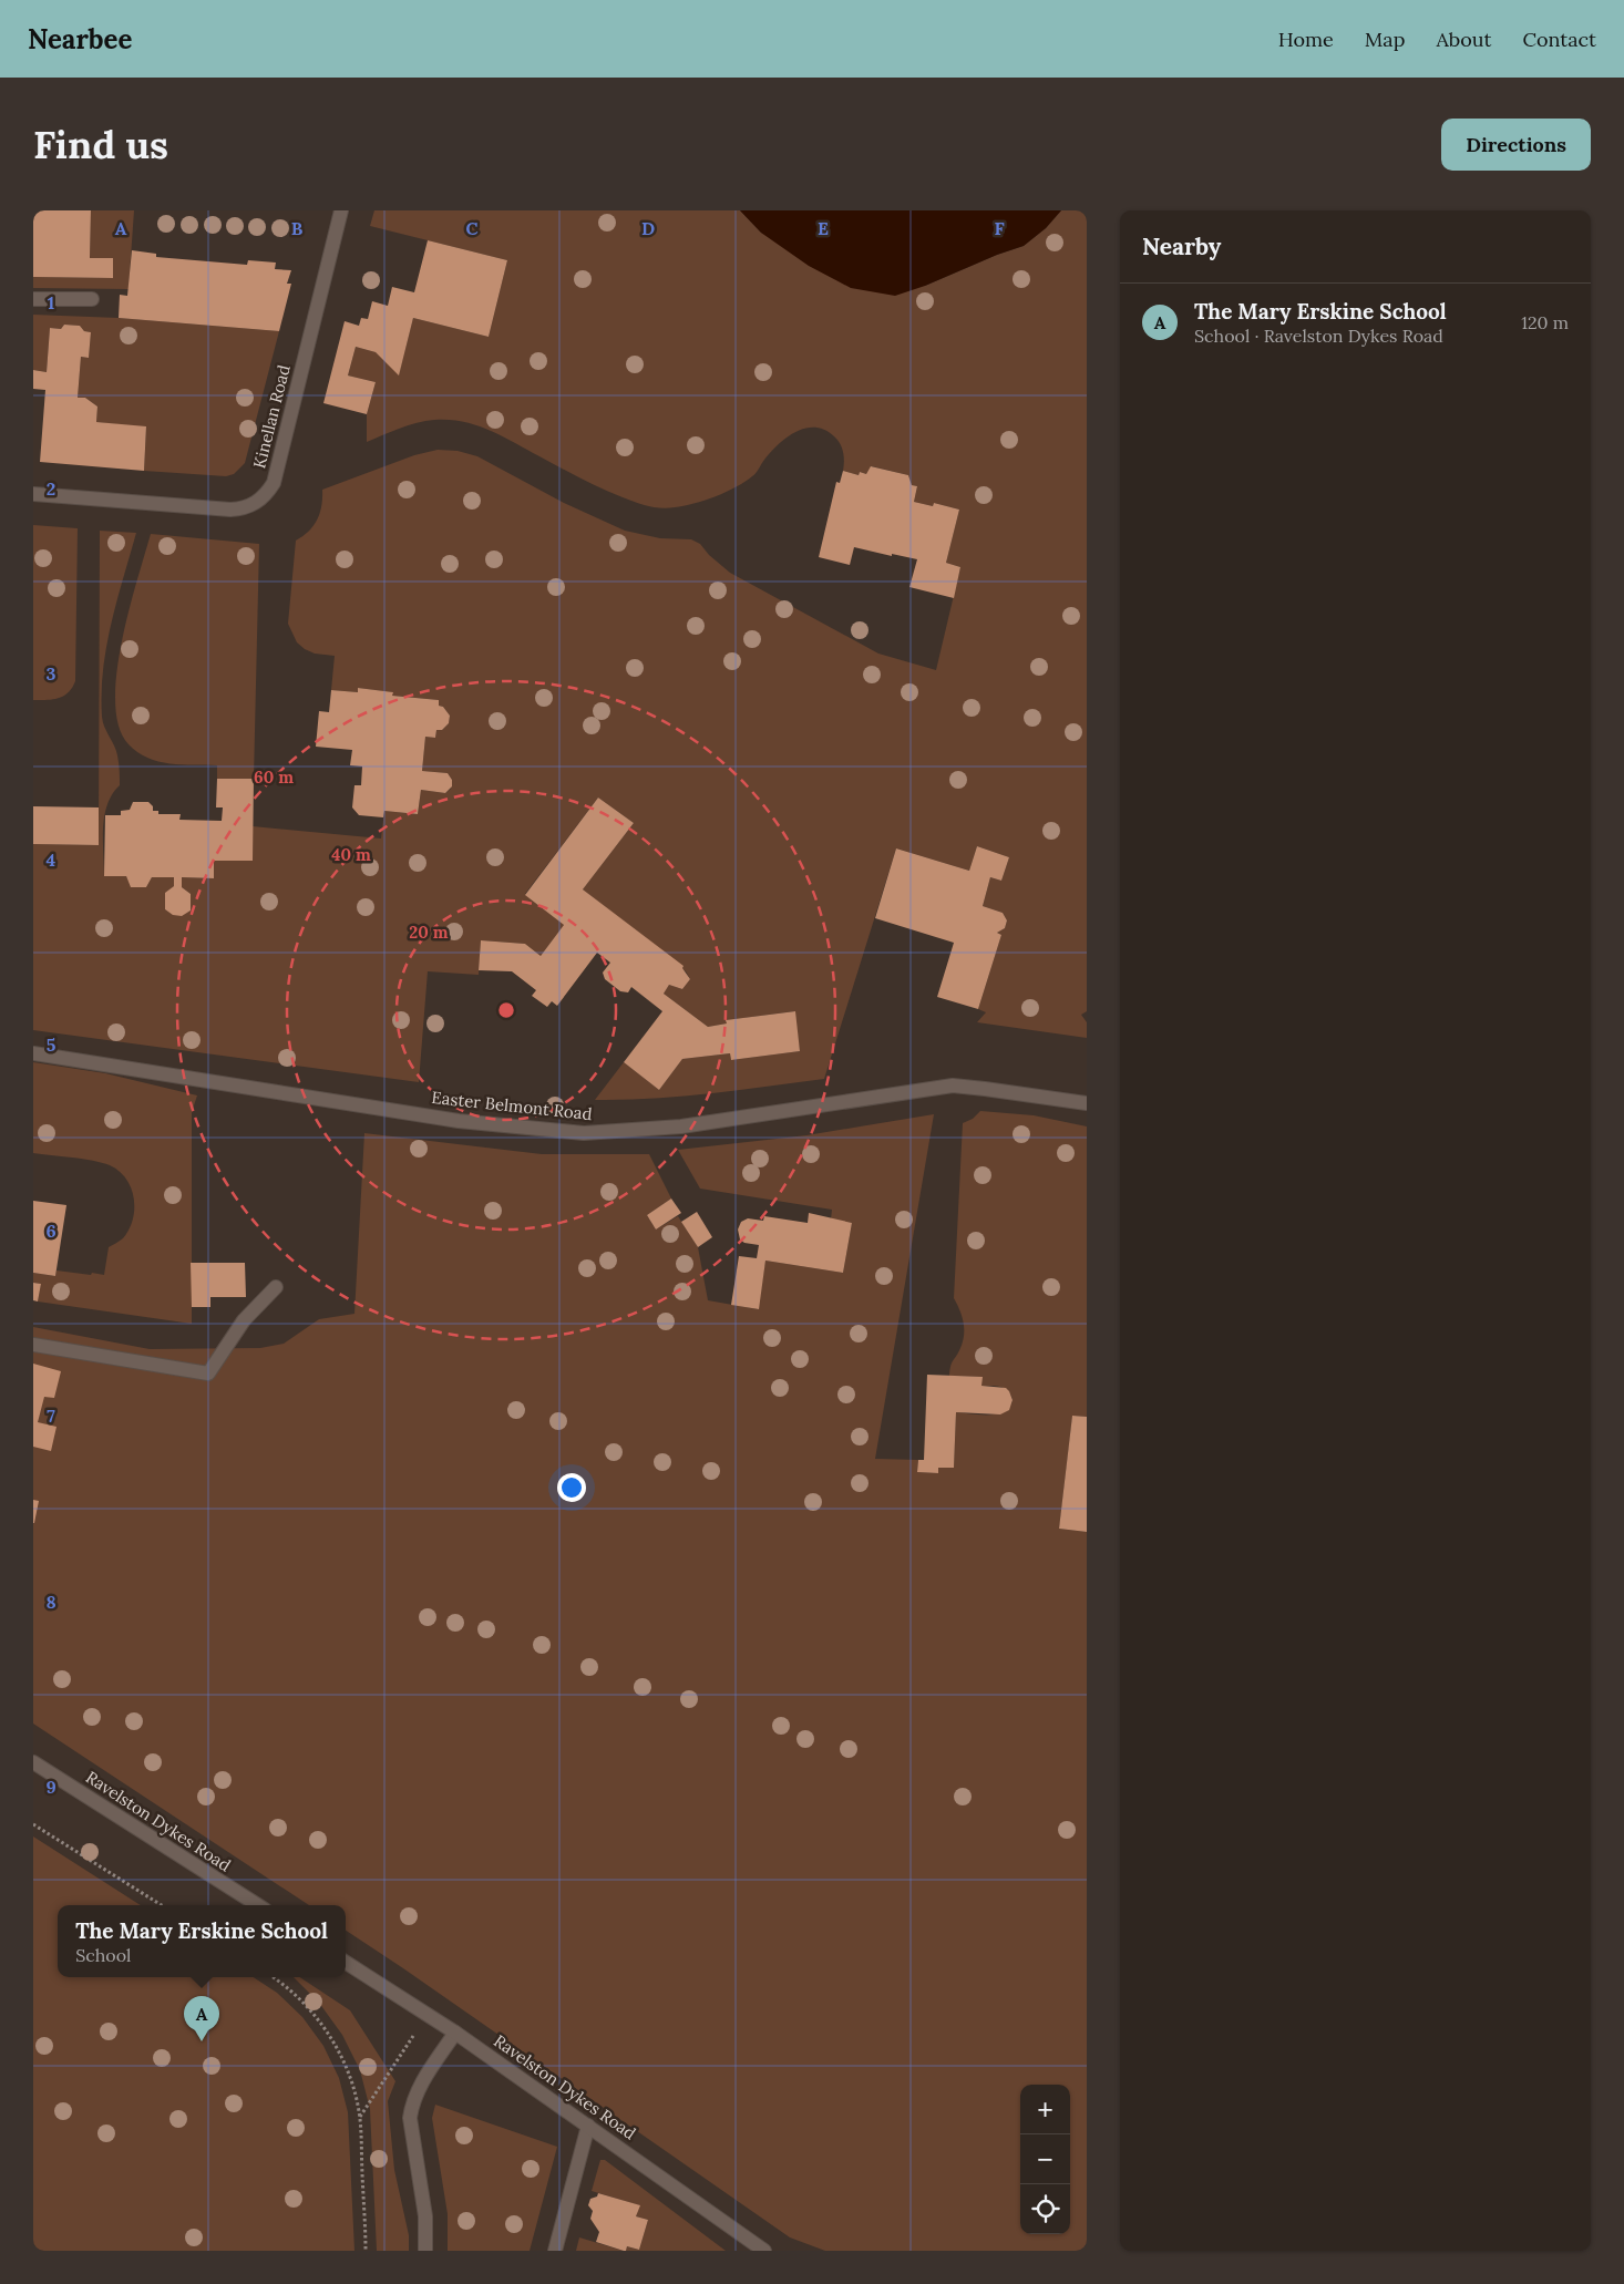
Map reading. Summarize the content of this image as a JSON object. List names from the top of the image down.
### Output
{
  "streets": {
    "street": ["Kinellan Road", "Easter Belmont Road", "Ravelston Dykes Road"]
  },
  "page": {
    "header": "Nearbee",
    "nav": [
      "Home",
      "Map",
      "About",
      "Contact"
    ],
    "buttons": "Directions",
    "title": "Find us",
    "heading": "Nearby",
    "list": [
      {
        "mark": "A",
        "name": "The Mary Erskine School",
        "note": "School · Ravelston Dykes Road",
        "value": "120 m"
      }
    ],
    "popup": ["The Mary Erskine School", "School"],
    "pins": "A",
    "map_buttons": ["+", "−"]
  },
  "grid": {
    "columns": [
      "A",
      "B",
      "C",
      "D",
      "E",
      "F"
    ],
    "rows": [
      "1",
      "2",
      "3",
      "4",
      "5",
      "6",
      "7",
      "8",
      "9"
    ]
  },
  "rings": ["60 m", "40 m", "20 m"]
}
